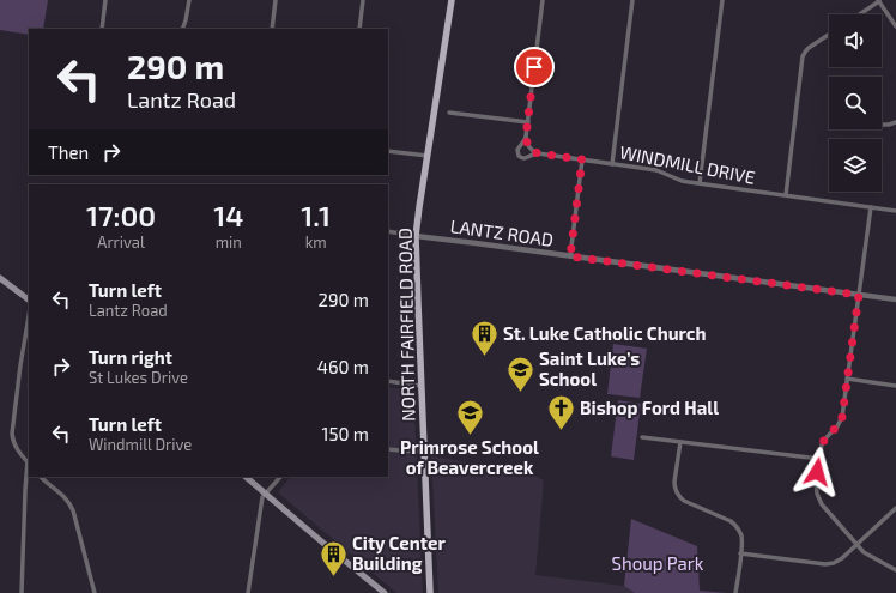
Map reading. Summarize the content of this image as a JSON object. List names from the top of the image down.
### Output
{
  "streets": {
    "main road": ["NORTH FAIRFIELD ROAD"],
    "street": ["WINDMILL DRIVE", "LANTZ ROAD"]
  },
  "crossings": [
    ["LANTZ ROAD", "NORTH FAIRFIELD ROAD"]
  ],
  "parks": ["Shoup Park"],
  "places": {
    "building": ["St. Luke Catholic Church", "City Center Building"],
    "school or university": ["Saint Luke’s School", "Primrose School of Beavercreek"],
    "church": ["Bishop Ford Hall"]
  },
  "page": {
    "turn": ["290 m", "Lantz Road"],
    "then": "Then",
    "eta": [
      "17:00",
      "Arrival",
      "14",
      "min",
      "1.1",
      "km"
    ],
    "list": [
      {
        "name": "Turn left",
        "note": "Lantz Road",
        "value": "290 m"
      },
      {
        "name": "Turn right",
        "note": "St Lukes Drive",
        "value": "460 m"
      },
      {
        "name": "Turn left",
        "note": "Windmill Drive",
        "value": "150 m"
      }
    ]
  }
}
